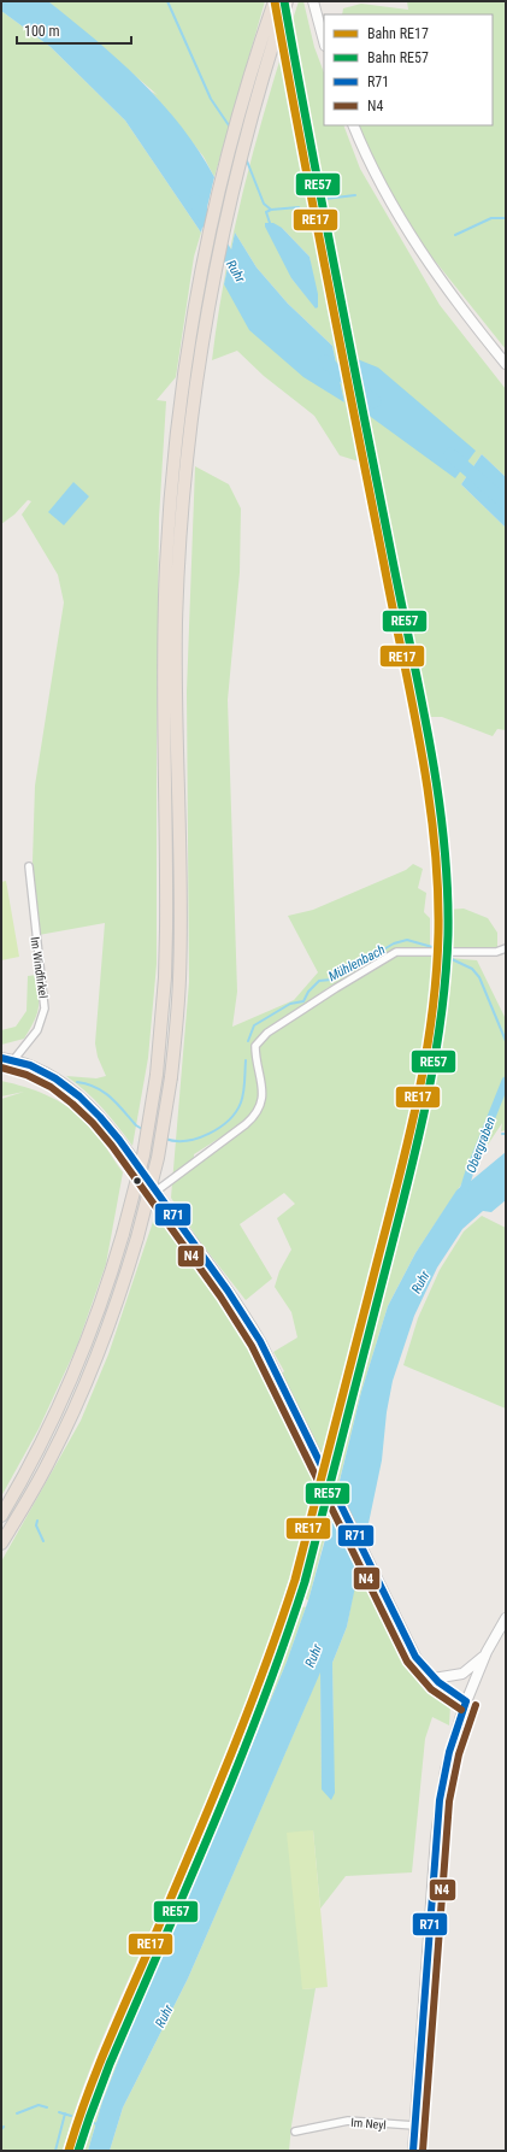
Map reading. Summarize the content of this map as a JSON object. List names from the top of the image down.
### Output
{
  "streets": {
    "street": ["Im Windfirkel", "Im Neyl"]
  },
  "water": ["Ruhr", "Mühlenbach", "Obergraben"],
  "lines": [
    "rail line RE17",
    "rail line RE57",
    "transit line R71",
    "transit line N4"
  ],
  "legend": [
    "Bahn RE17",
    "Bahn RE57",
    "R71",
    "N4"
  ],
  "scale_bar": "100 m"
}
